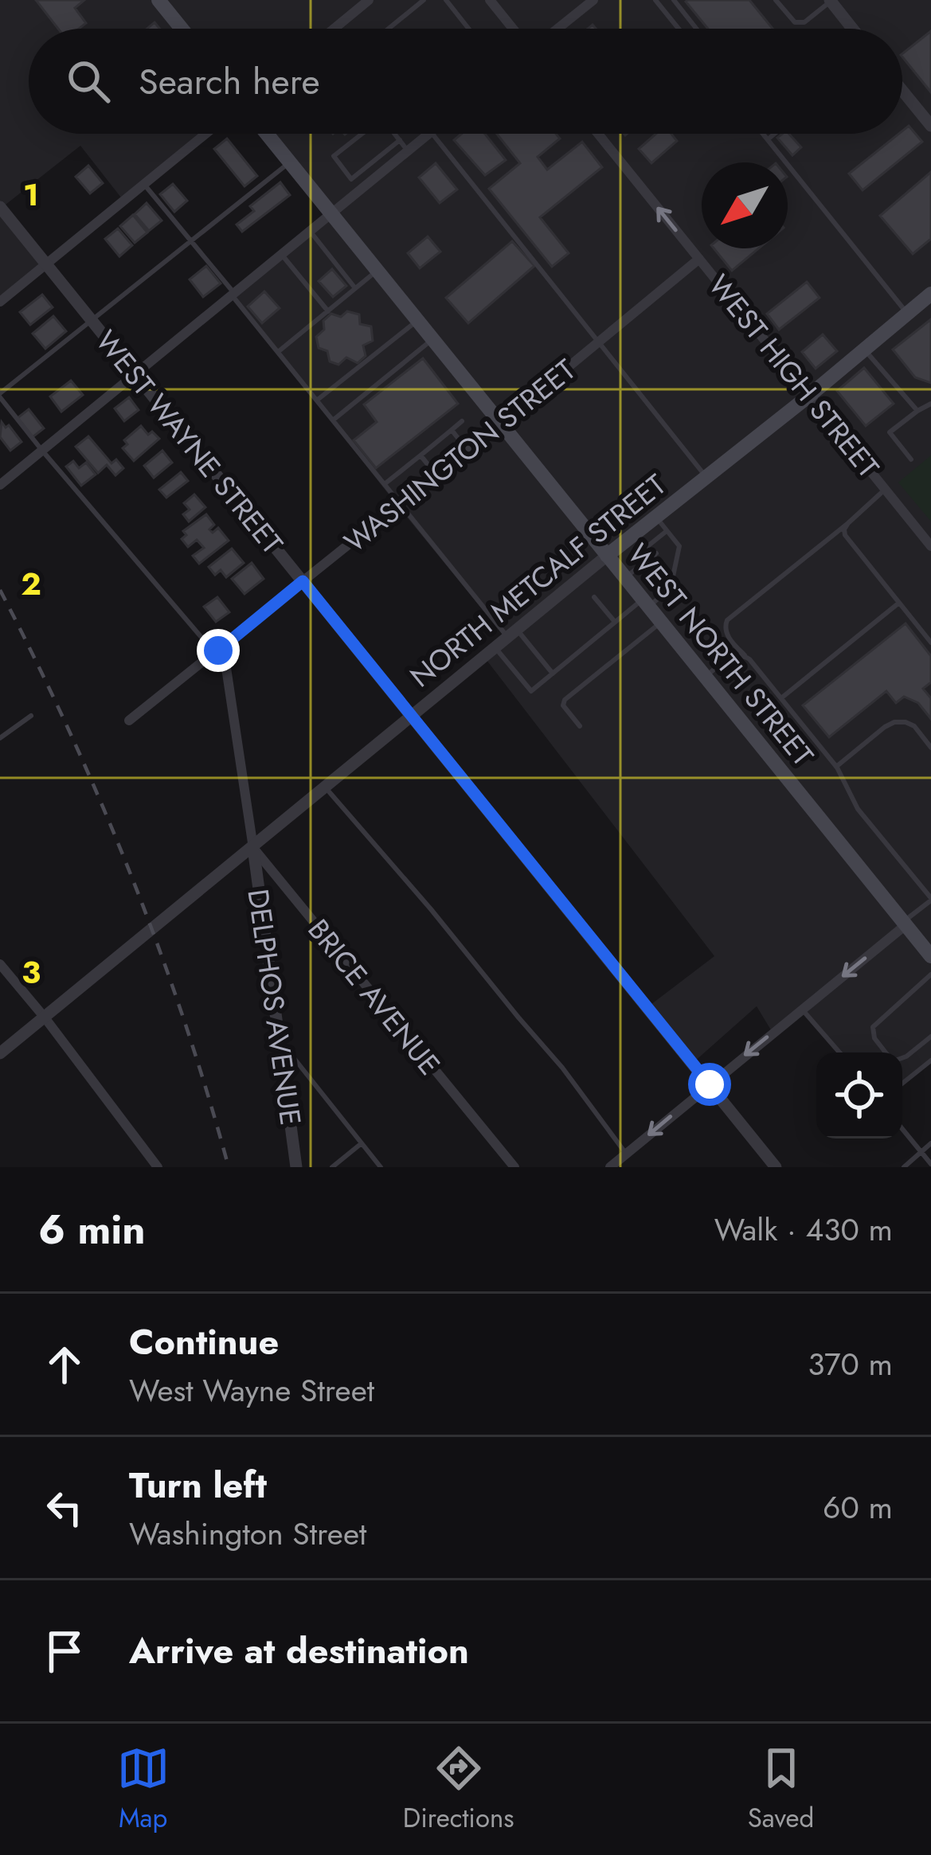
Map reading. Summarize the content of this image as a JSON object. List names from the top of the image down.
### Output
{
  "streets": {
    "main road": ["NORTH METCALF STREET", "WEST NORTH STREET"],
    "street": [
      "WEST HIGH STREET",
      "WEST WAYNE STREET",
      "WASHINGTON STREET",
      "BRICE AVENUE",
      "DELPHOS AVENUE"
    ]
  },
  "crossings": [
    ["WEST HIGH STREET", "WASHINGTON STREET"],
    ["WEST HIGH STREET", "NORTH METCALF STREET"],
    ["WEST WAYNE STREET", "WASHINGTON STREET"],
    ["WEST WAYNE STREET", "NORTH METCALF STREET"],
    ["WASHINGTON STREET", "WEST NORTH STREET"],
    ["NORTH METCALF STREET", "WEST NORTH STREET"],
    ["NORTH METCALF STREET", "BRICE AVENUE"],
    ["NORTH METCALF STREET", "DELPHOS AVENUE"],
    ["BRICE AVENUE", "DELPHOS AVENUE"]
  ],
  "north": "bottom left",
  "page": {
    "search": "Search here",
    "heading": ["6 min", "Walk · 430 m"],
    "list": [
      ["Continue", "West Wayne Street", "370 m"],
      ["Turn left", "Washington Street", "60 m"],
      "Arrive at destination"
    ],
    "nav": ["Map", "Directions", "Saved"]
  },
  "grid": {
    "rows": ["1", "2", "3"]
  }
}
